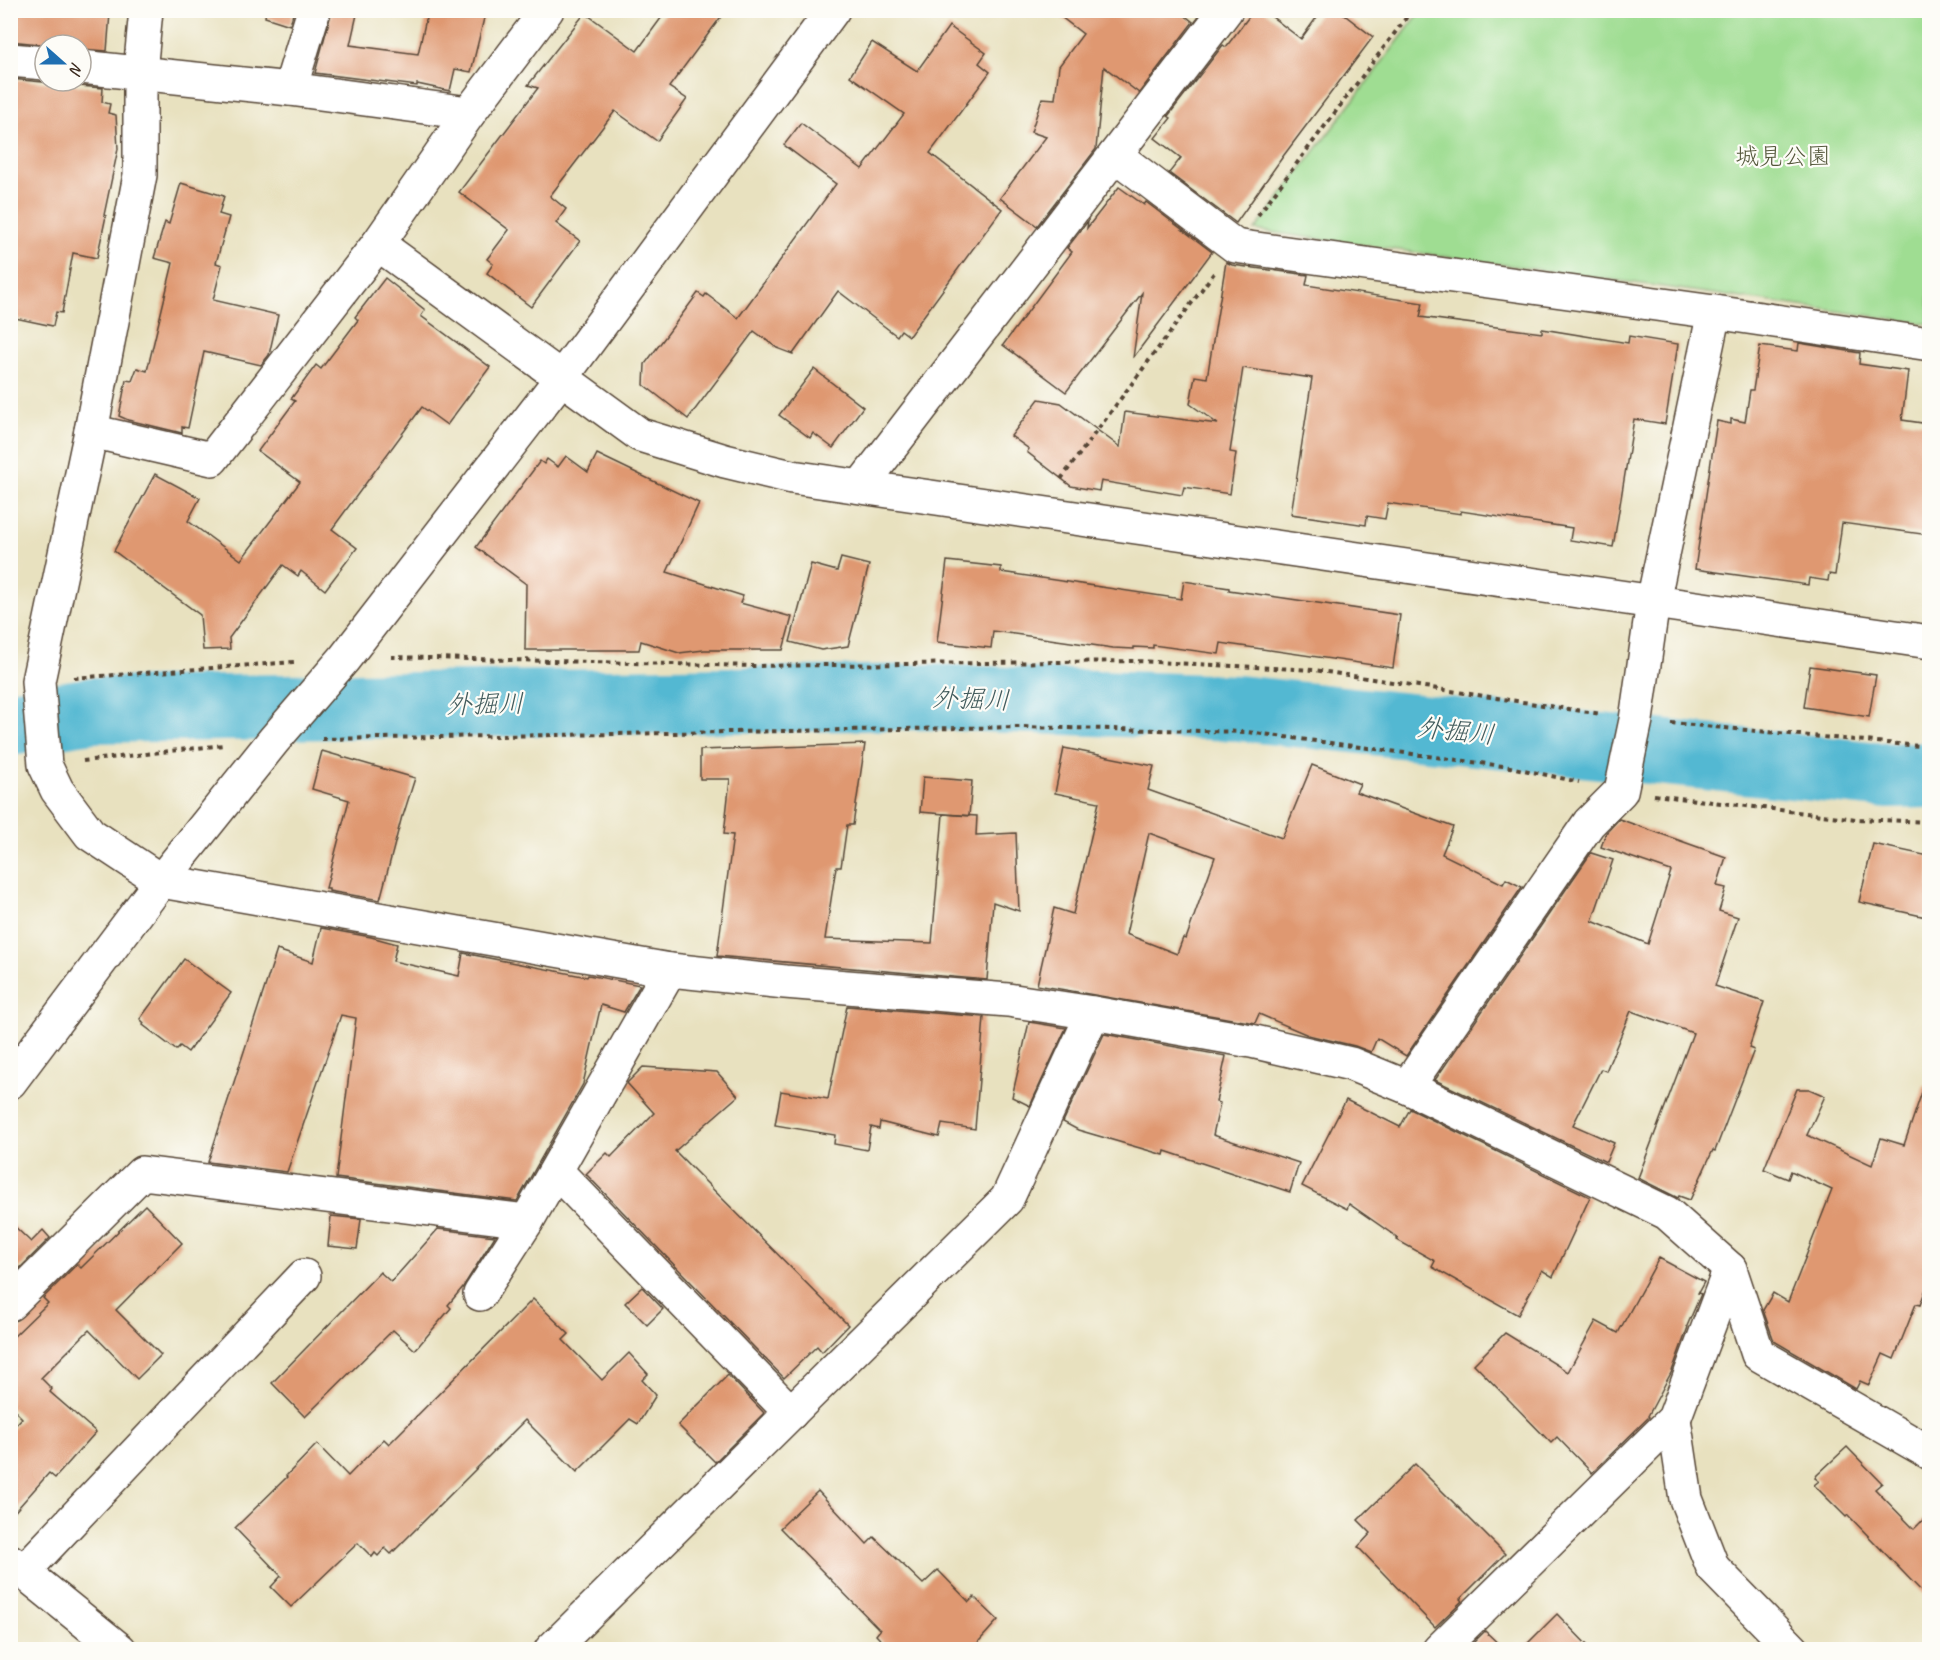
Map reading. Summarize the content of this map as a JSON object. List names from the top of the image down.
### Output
{
  "water": ["外掘川"],
  "parks": ["城見公園"],
  "north": "right"
}
